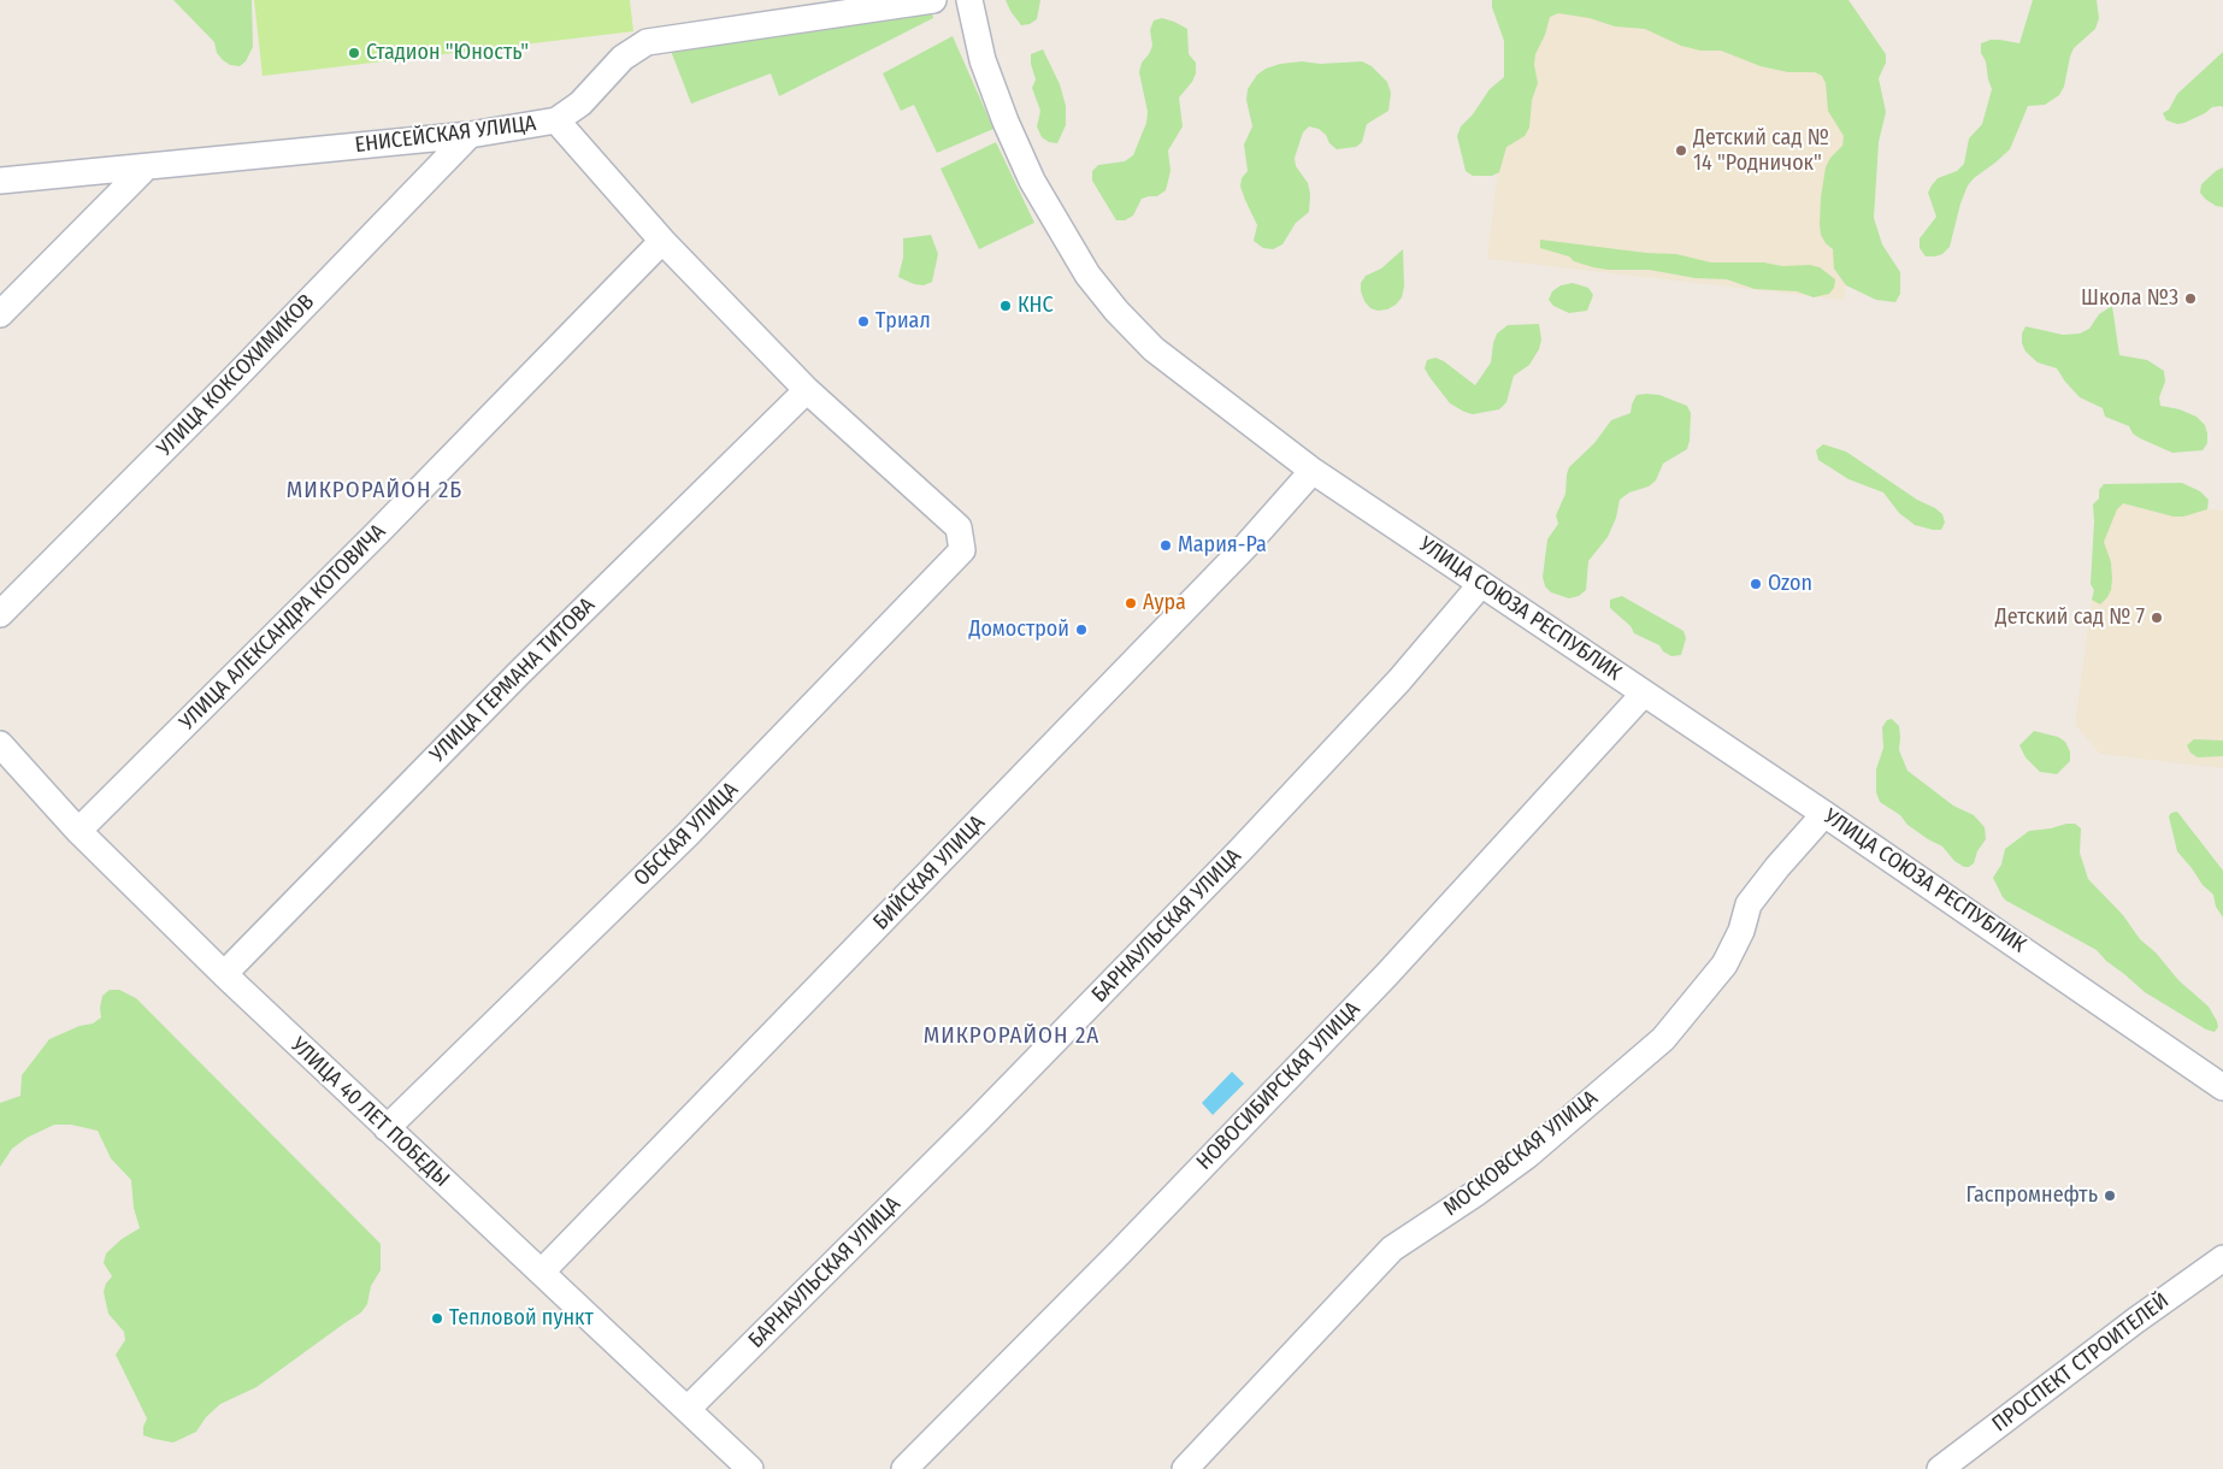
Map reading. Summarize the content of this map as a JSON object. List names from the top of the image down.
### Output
{
  "streets": {
    "street": [
      "ЕНИСЕЙСКАЯ УЛИЦА",
      "УЛИЦА КОКСОХИМИКОВ",
      "УЛИЦА СОЮЗА РЕСПУБЛИК",
      "УЛИЦА АЛЕКСАНДРА КОТОВИЧА",
      "УЛИЦА ГЕРМАНА ТИТОВА",
      "ОБСКАЯ УЛИЦА",
      "БИЙСКАЯ УЛИЦА",
      "БАРНАУЛЬСКАЯ УЛИЦА",
      "НОВОСИБИРСКАЯ УЛИЦА",
      "УЛИЦА 40 ЛЕТ ПОБЕДЫ",
      "МОСКОВСКАЯ УЛИЦА",
      "ПРОСПЕКТ СТРОИТЕЛЕЙ"
    ]
  },
  "crossings": [
    ["ЕНИСЕЙСКАЯ УЛИЦА", "УЛИЦА КОКСОХИМИКОВ"],
    ["УЛИЦА СОЮЗА РЕСПУБЛИК", "БИЙСКАЯ УЛИЦА"],
    ["УЛИЦА СОЮЗА РЕСПУБЛИК", "БАРНАУЛЬСКАЯ УЛИЦА"],
    ["УЛИЦА СОЮЗА РЕСПУБЛИК", "НОВОСИБИРСКАЯ УЛИЦА"],
    ["УЛИЦА СОЮЗА РЕСПУБЛИК", "МОСКОВСКАЯ УЛИЦА"],
    ["УЛИЦА АЛЕКСАНДРА КОТОВИЧА", "УЛИЦА 40 ЛЕТ ПОБЕДЫ"],
    ["УЛИЦА ГЕРМАНА ТИТОВА", "ОБСКАЯ УЛИЦА"],
    ["УЛИЦА ГЕРМАНА ТИТОВА", "УЛИЦА 40 ЛЕТ ПОБЕДЫ"],
    ["ОБСКАЯ УЛИЦА", "УЛИЦА 40 ЛЕТ ПОБЕДЫ"],
    ["БИЙСКАЯ УЛИЦА", "УЛИЦА 40 ЛЕТ ПОБЕДЫ"],
    ["БАРНАУЛЬСКАЯ УЛИЦА", "УЛИЦА 40 ЛЕТ ПОБЕДЫ"]
  ],
  "districts": ["МИКРОРАЙОН 2Б", "МИКРОРАЙОН 2А"],
  "places": [
    "Стадион \"Юность\"",
    "Детский сад № 14 \"Родничок\"",
    "Школа №3",
    "КНС",
    "Триал",
    "Мария-Ра",
    "Ozon",
    "Аура",
    "Детский сад № 7",
    "Домострой",
    "Гаспромнефть",
    "Тепловой пункт"
  ]
}
